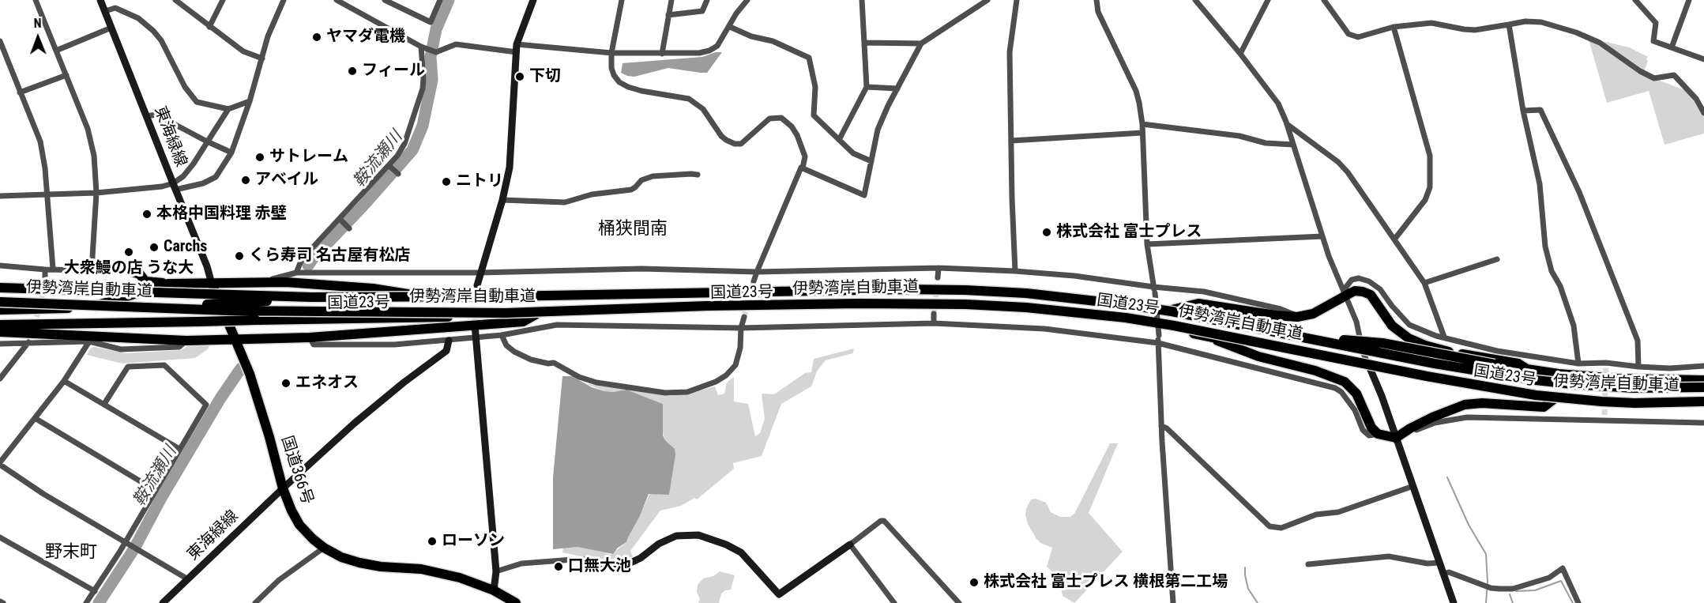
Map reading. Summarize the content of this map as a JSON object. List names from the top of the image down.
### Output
{
  "streets": {
    "highway": ["伊勢湾岸自動車道", "国道23号", "国道366号"],
    "street": ["東海緑線"]
  },
  "crossings": [
    ["東海緑線", "国道366号"],
    ["伊勢湾岸自動車道", "国道23号"]
  ],
  "districts": ["桶狭間南", "野末町"],
  "water": ["鞍流瀬川"],
  "places": [
    "ヤマダ電機",
    "フィール",
    "下切",
    "サトレーム",
    "アベイル",
    "ニトリ",
    "本格中国料理 赤壁",
    "株式会社 富士プレス",
    "Carchs",
    "大衆鰻の店 うな大",
    "くら寿司 名古屋有松店",
    "エネオス",
    "ローソン",
    "口無大池",
    "株式会社 富士プレス 横根第二工場"
  ],
  "north": "top"
}
